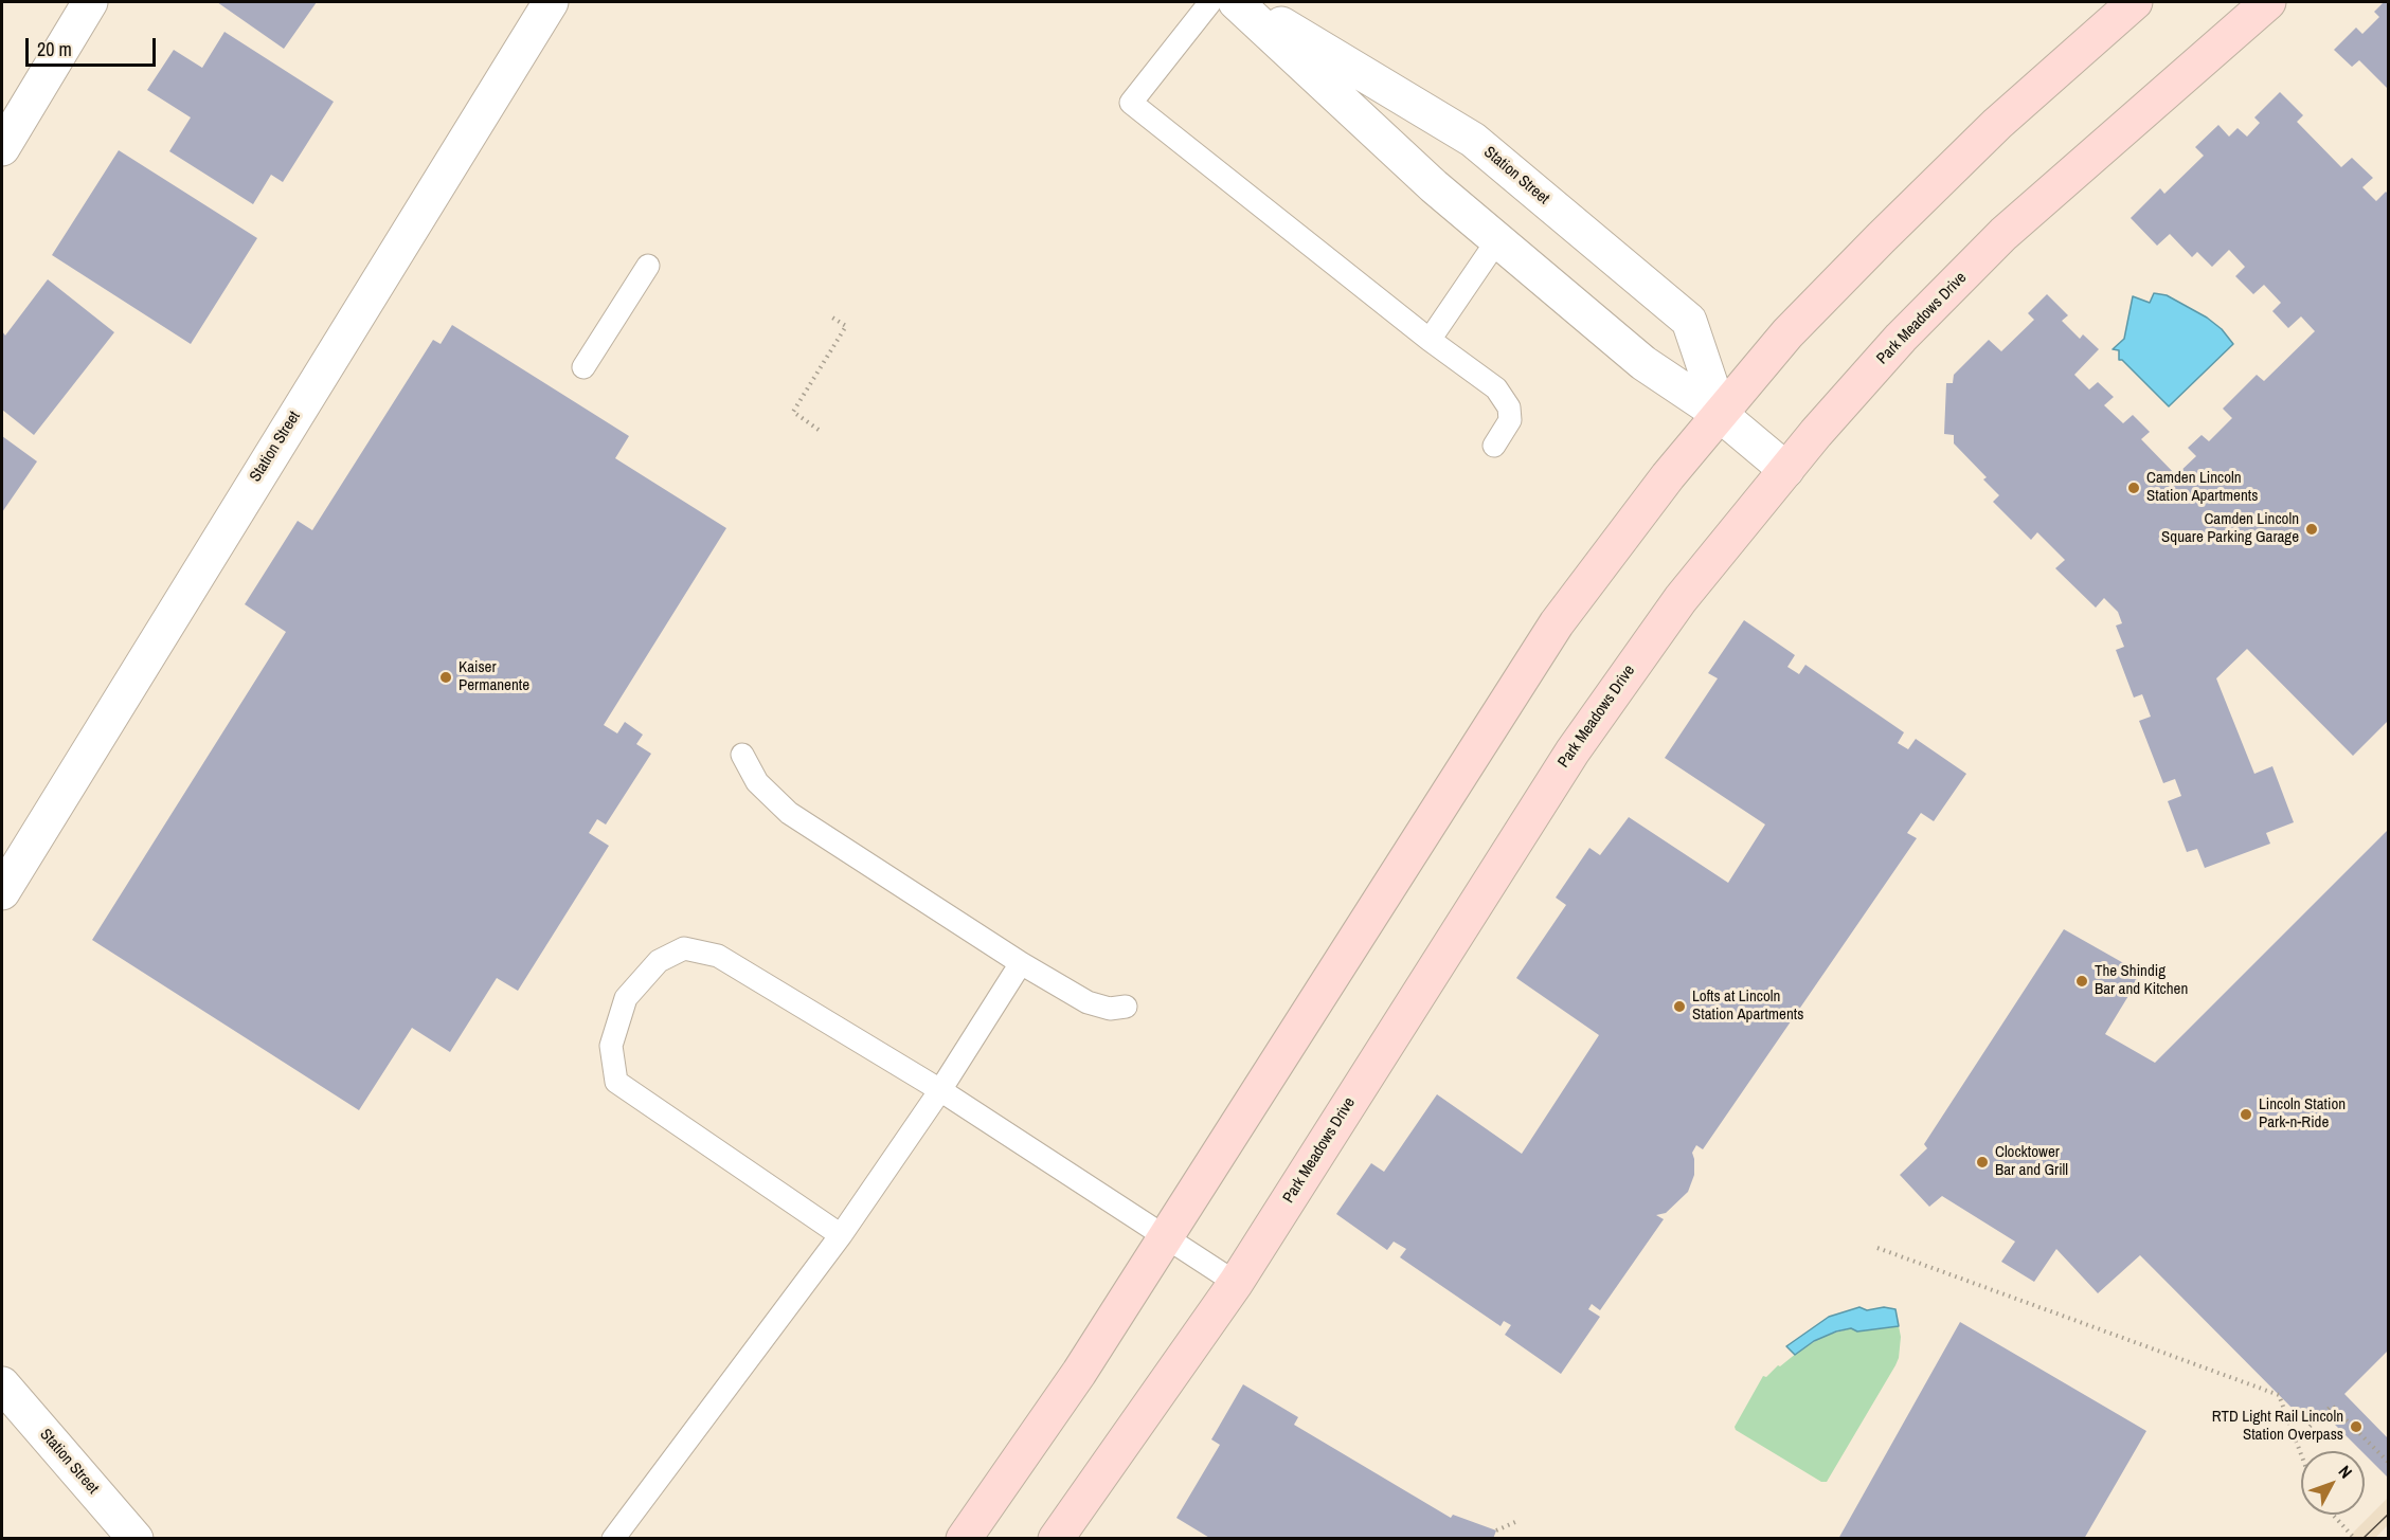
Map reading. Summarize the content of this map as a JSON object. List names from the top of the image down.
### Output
{
  "streets": {
    "main road": ["Park Meadows Drive"],
    "street": ["Station Street"]
  },
  "places": [
    "Camden Lincoln Station Apartments",
    "Camden Lincoln Square Parking Garage",
    "Kaiser Permanente",
    "The Shindig Bar and Kitchen",
    "Lofts at Lincoln Station Apartments",
    "Lincoln Station Park-n-Ride",
    "Clocktower Bar and Grill",
    "RTD Light Rail Lincoln Station Overpass"
  ],
  "scale_bar": "20 m",
  "north": "top right"
}
